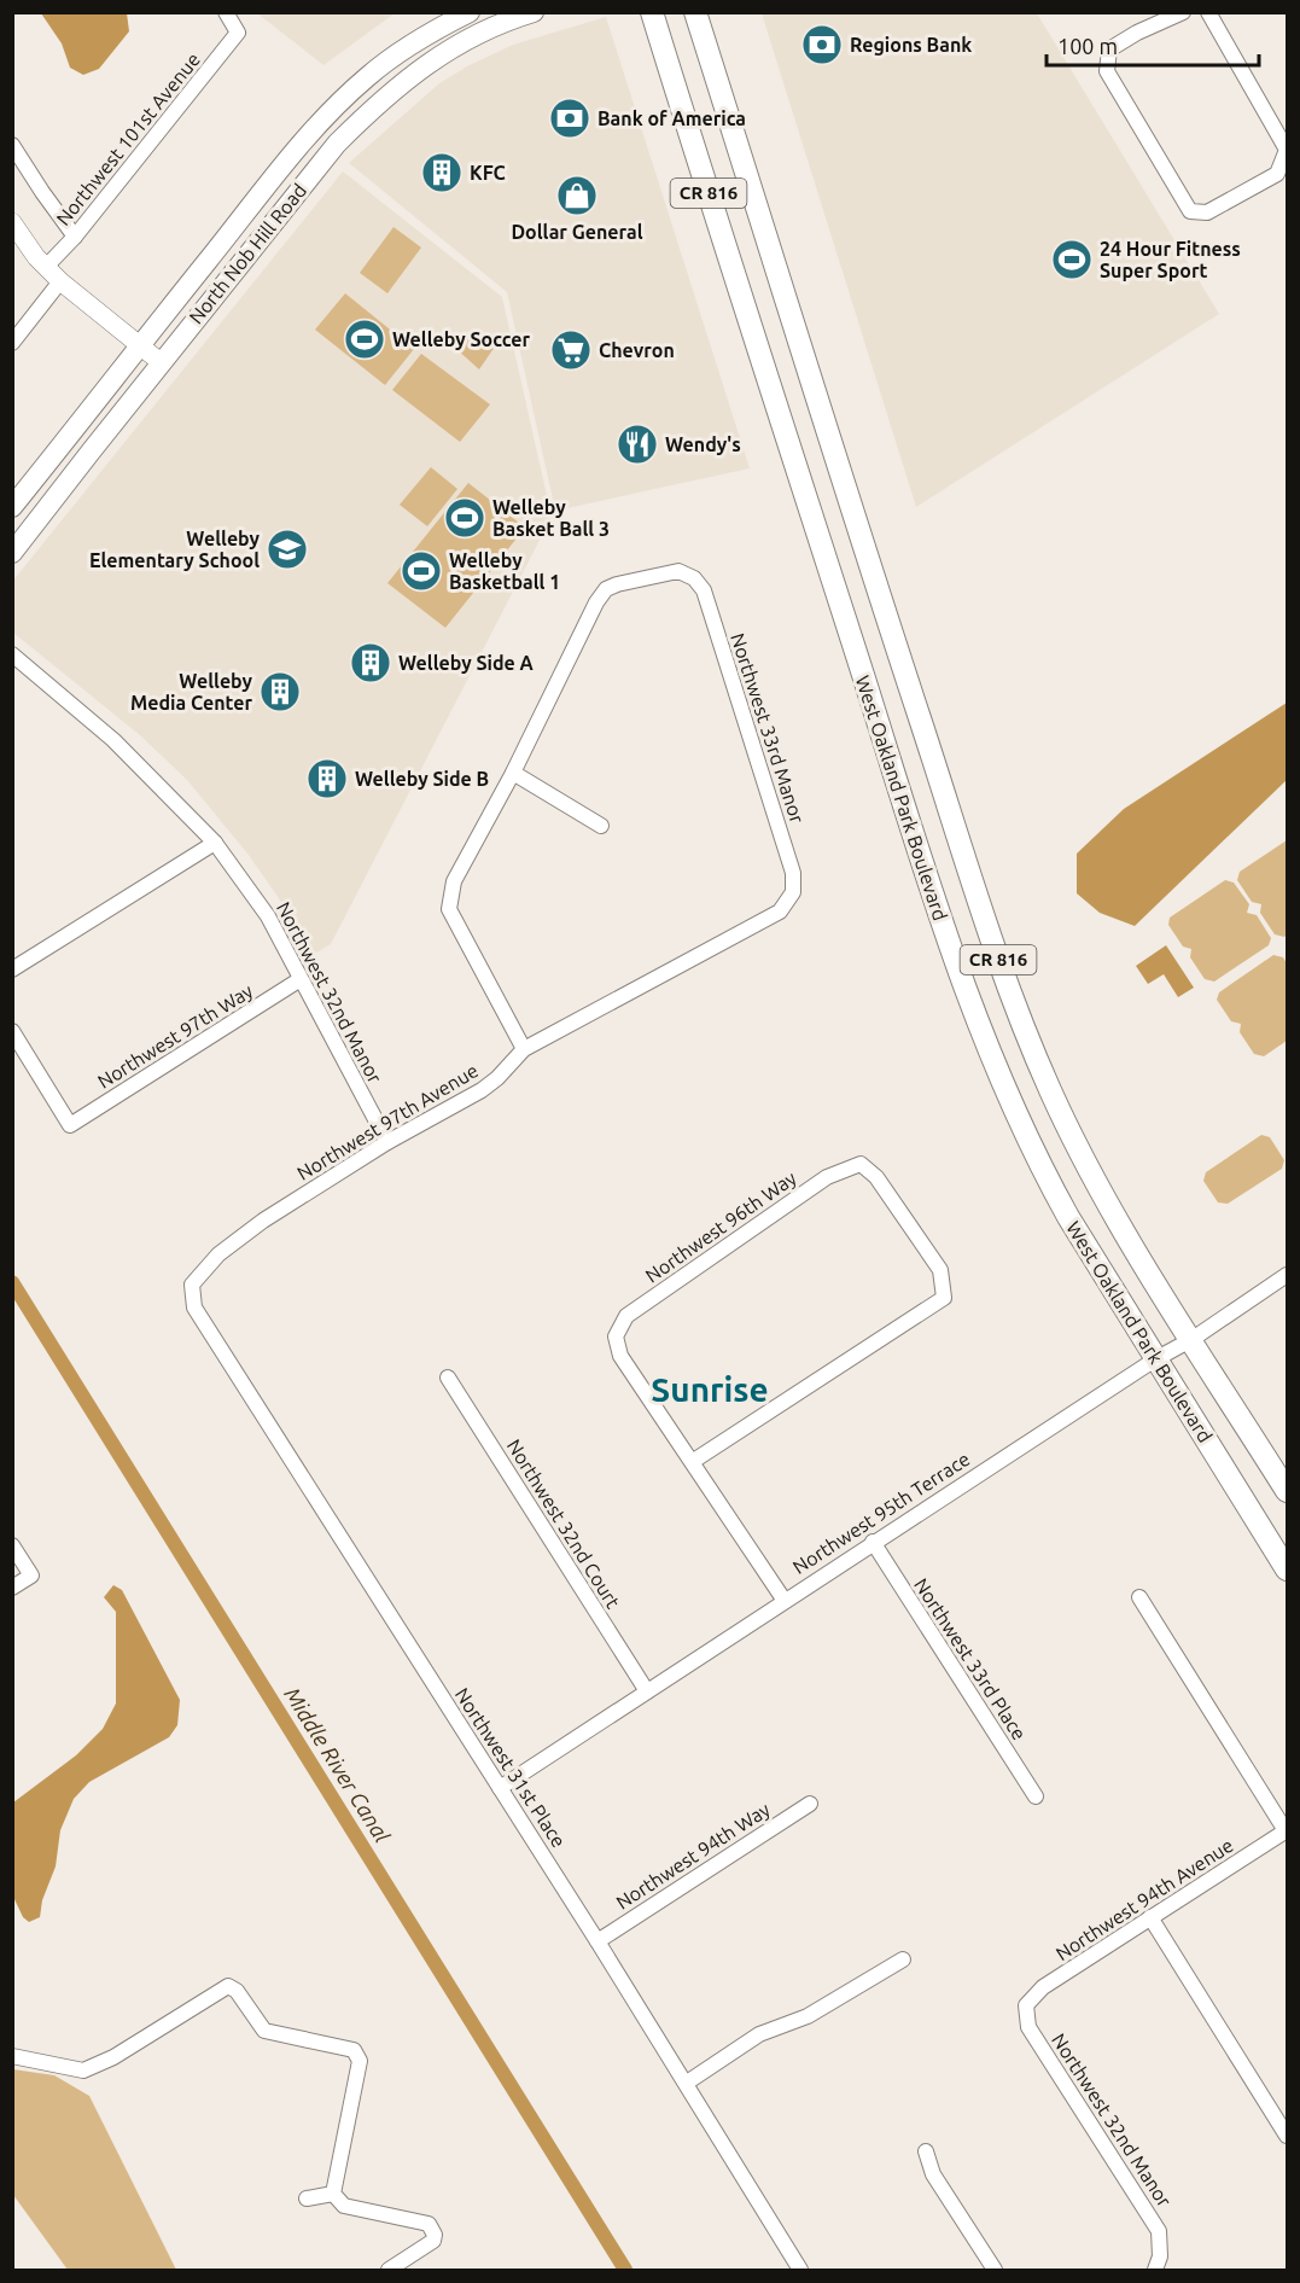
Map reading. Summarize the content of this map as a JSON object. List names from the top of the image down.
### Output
{
  "streets": {
    "main road": ["CR 816", "North Nob Hill Road", "West Oakland Park Boulevard"],
    "street": [
      "Northwest 101st Avenue",
      "Northwest 33rd Manor",
      "Northwest 32nd Manor",
      "Northwest 97th Way",
      "Northwest 97th Avenue",
      "Northwest 96th Way",
      "Northwest 95th Terrace",
      "Northwest 32nd Court",
      "Northwest 33rd Place",
      "Northwest 31st Place",
      "Northwest 94th Way",
      "Northwest 94th Avenue"
    ]
  },
  "crossings": [
    ["Northwest 33rd Manor", "Northwest 97th Avenue"],
    ["West Oakland Park Boulevard", "Northwest 95th Terrace"],
    ["Northwest 32nd Manor", "Northwest 97th Way"],
    ["Northwest 32nd Manor", "Northwest 97th Avenue"],
    ["Northwest 32nd Manor", "Northwest 94th Avenue"],
    ["Northwest 97th Avenue", "Northwest 31st Place"],
    ["Northwest 95th Terrace", "Northwest 32nd Court"],
    ["Northwest 95th Terrace", "Northwest 33rd Place"],
    ["Northwest 95th Terrace", "Northwest 31st Place"],
    ["Northwest 31st Place", "Northwest 94th Way"]
  ],
  "districts": ["Sunrise"],
  "water": ["Middle River Canal"],
  "places": {
    "bank": ["Regions Bank", "Bank of America"],
    "building": [
      "KFC",
      "Welleby Side A",
      "Welleby Media Center",
      "Welleby Side B"
    ],
    "shop": ["Dollar General"],
    "sports": [
      "24 Hour Fitness Super Sport",
      "Welleby Soccer",
      "Welleby Basket Ball 3",
      "Welleby Basketball 1"
    ],
    "supermarket": ["Chevron"],
    "restaurant": ["Wendy's"],
    "school or university": ["Welleby Elementary School"]
  },
  "scale_bar": "100 m"
}
